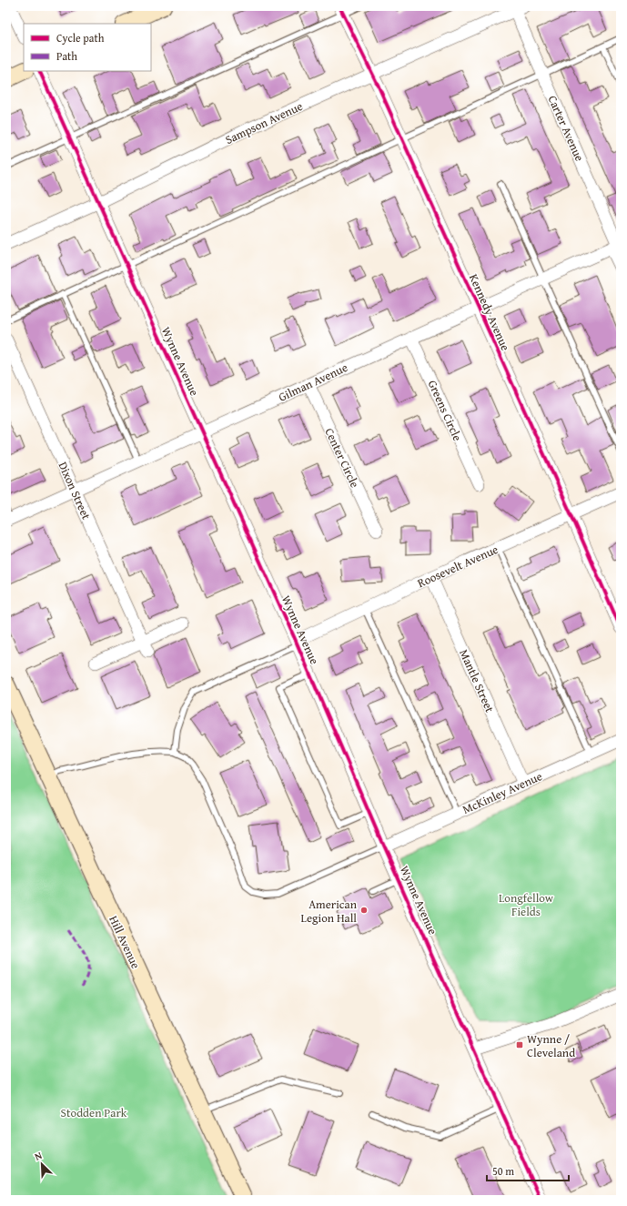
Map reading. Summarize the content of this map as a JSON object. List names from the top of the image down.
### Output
{
  "streets": {
    "street": [
      "Sampson Avenue",
      "Carter Avenue",
      "Kennedy Avenue",
      "Wynne Avenue",
      "Gilman Avenue",
      "Greens Circle",
      "Center Circle",
      "Dixon Street",
      "Roosevelt Avenue",
      "Mantle Street",
      "McKinley Avenue",
      "Hill Avenue"
    ]
  },
  "crossings": [
    ["Sampson Avenue", "Carter Avenue"],
    ["Sampson Avenue", "Kennedy Avenue"],
    ["Sampson Avenue", "Wynne Avenue"],
    ["Carter Avenue", "Gilman Avenue"],
    ["Kennedy Avenue", "Gilman Avenue"],
    ["Kennedy Avenue", "Roosevelt Avenue"],
    ["Wynne Avenue", "Gilman Avenue"],
    ["Wynne Avenue", "Roosevelt Avenue"],
    ["Wynne Avenue", "McKinley Avenue"],
    ["Gilman Avenue", "Greens Circle"],
    ["Gilman Avenue", "Center Circle"],
    ["Gilman Avenue", "Dixon Street"],
    ["Roosevelt Avenue", "Mantle Street"],
    ["Mantle Street", "McKinley Avenue"]
  ],
  "parks": ["Longfellow Fields", "Stodden Park"],
  "places": {
    "other": ["American Legion Hall"],
    "transit": ["Wynne / Cleveland"]
  },
  "legend": ["Cycle path", "Path"],
  "scale_bar": "50 m",
  "north": "top left"
}
